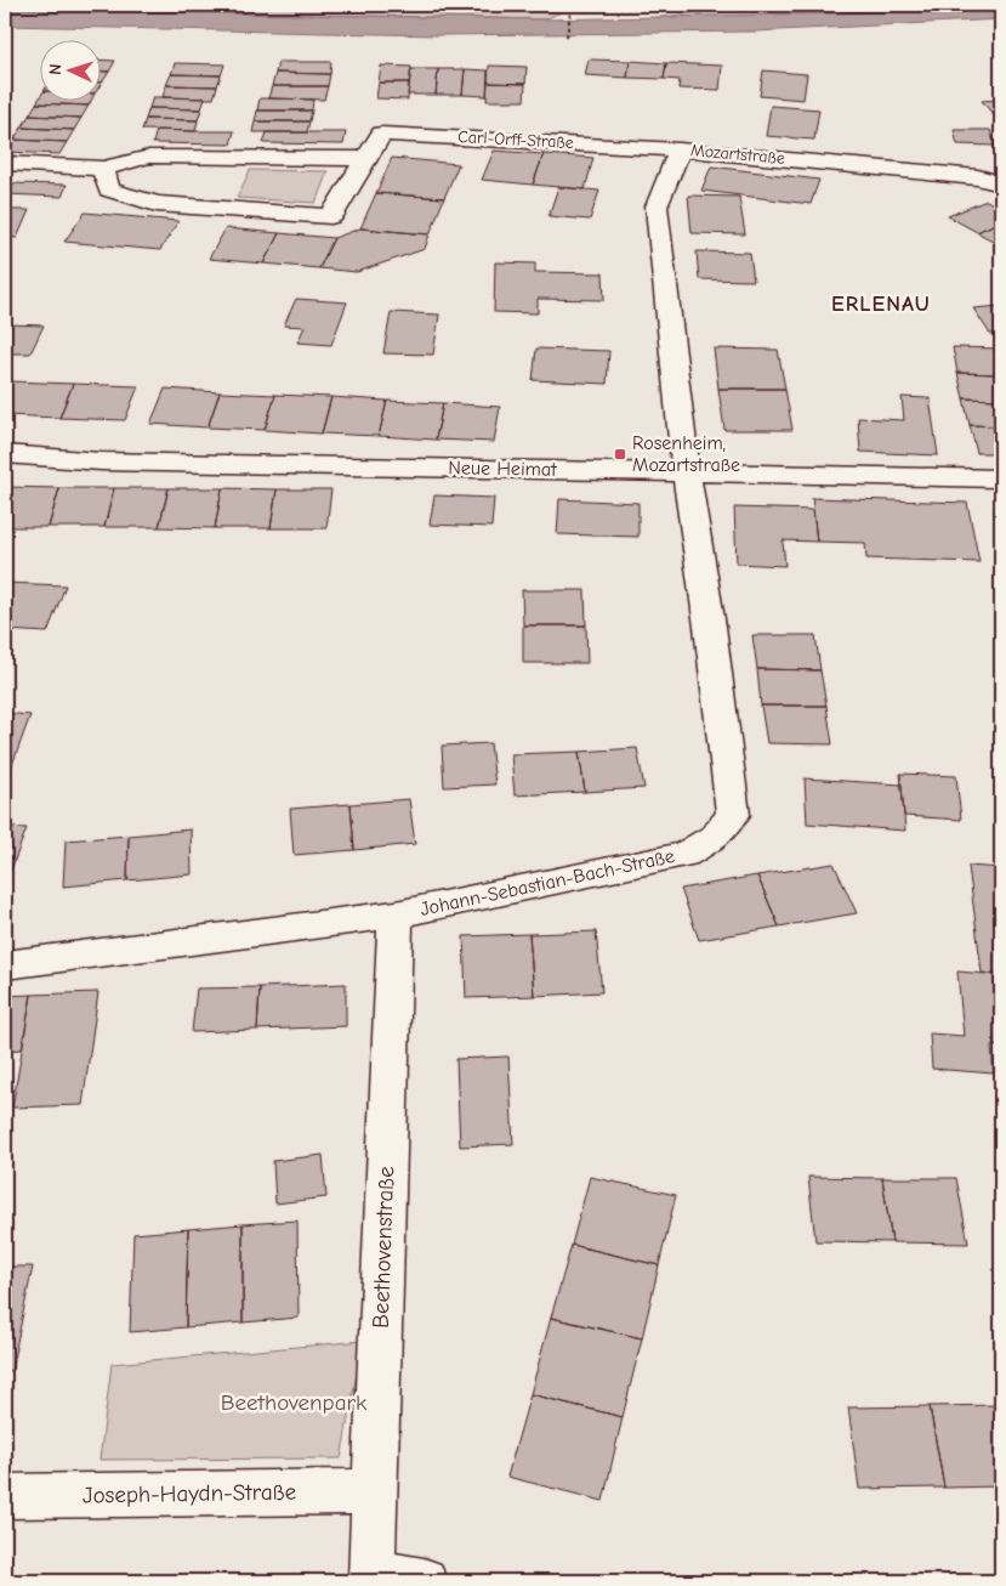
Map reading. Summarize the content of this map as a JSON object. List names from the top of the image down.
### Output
{
  "streets": {
    "street": [
      "Carl-Orff-Straße",
      "Mozartstraße",
      "Neue Heimat",
      "Johann-Sebastian-Bach-Straße",
      "Beethovenstraße",
      "Joseph-Haydn-Straße"
    ]
  },
  "crossings": [
    ["Carl-Orff-Straße", "Mozartstraße"],
    ["Mozartstraße", "Neue Heimat"],
    ["Mozartstraße", "Johann-Sebastian-Bach-Straße"],
    ["Neue Heimat", "Johann-Sebastian-Bach-Straße"],
    ["Johann-Sebastian-Bach-Straße", "Beethovenstraße"],
    ["Beethovenstraße", "Joseph-Haydn-Straße"]
  ],
  "districts": ["ERLENAU"],
  "parks": ["Beethovenpark"],
  "places": {
    "transit": ["Rosenheim, Mozartstraße"]
  },
  "north": "left"
}
